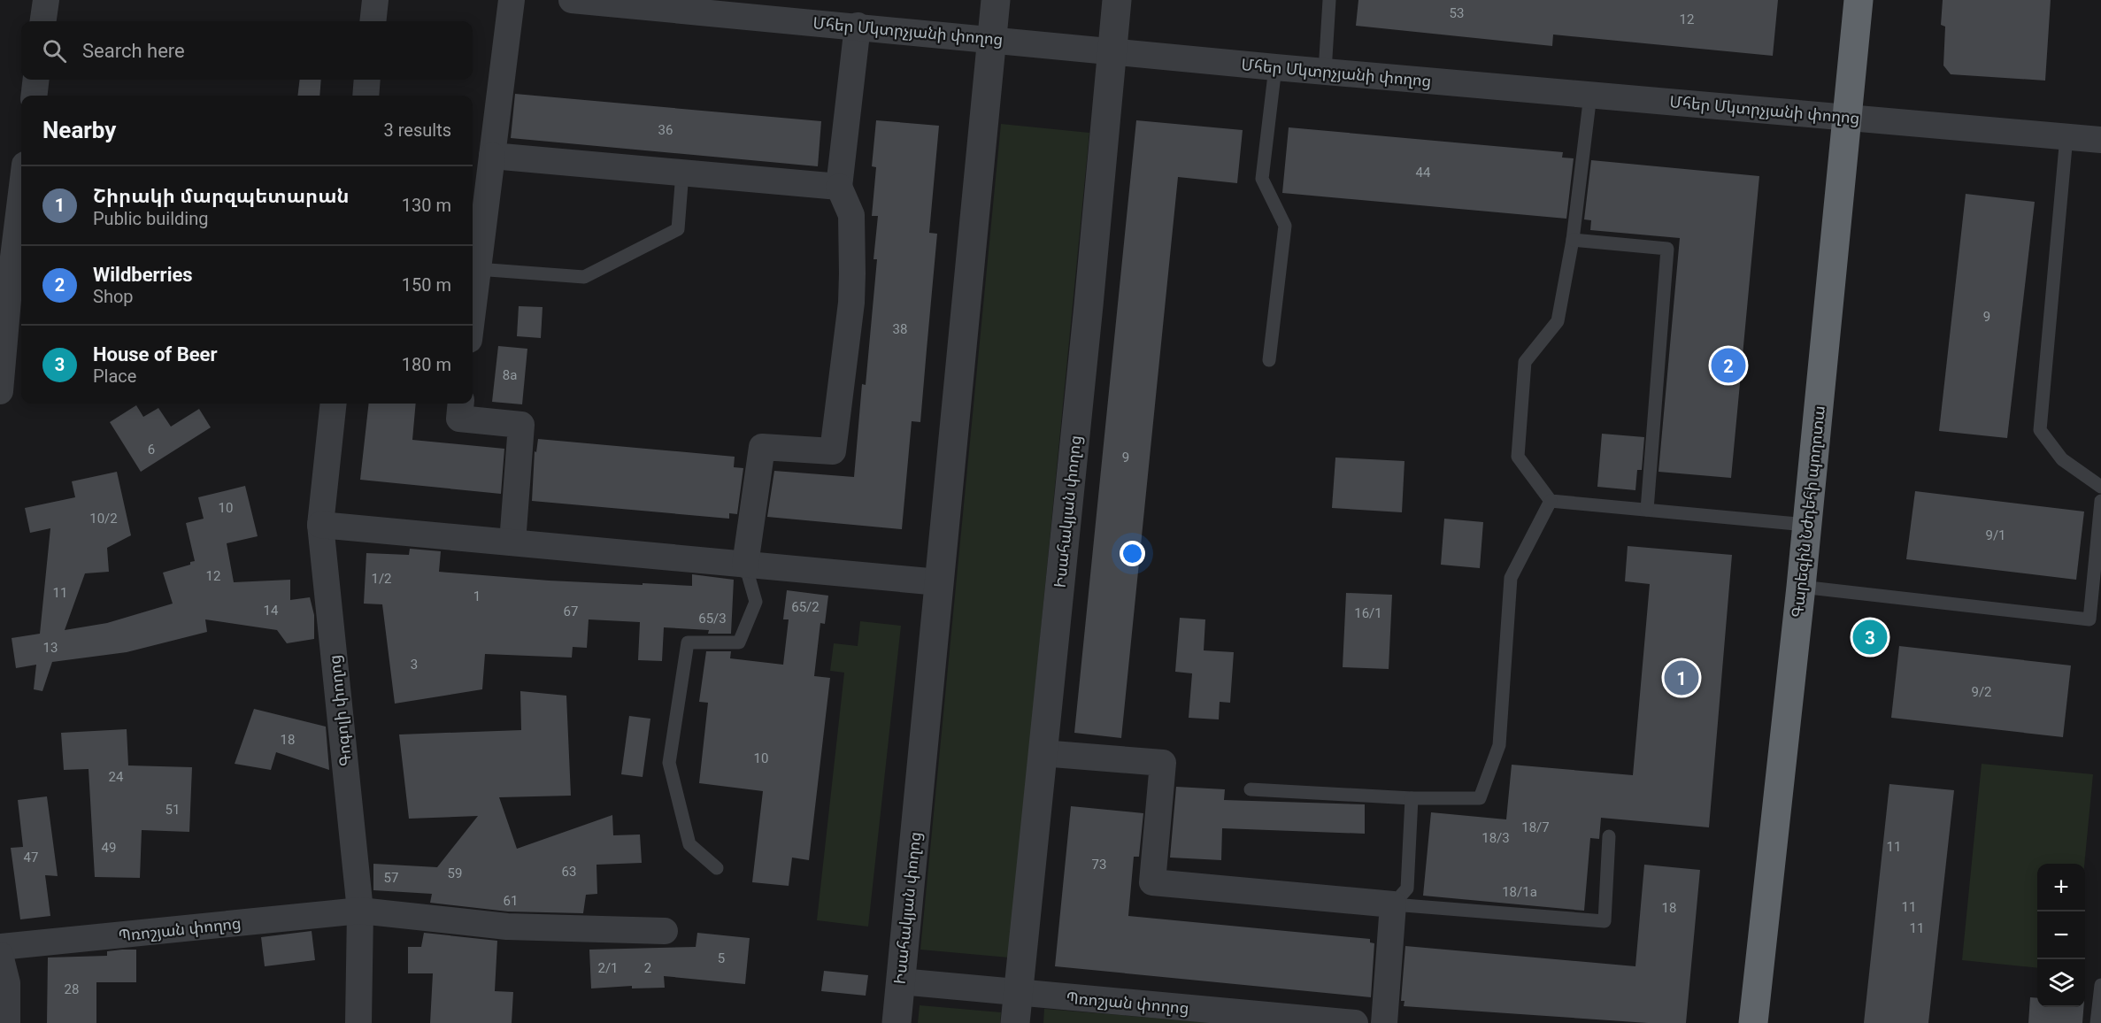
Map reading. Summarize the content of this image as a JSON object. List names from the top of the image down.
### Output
{
  "streets": {
    "highway": ["Գարեգին Նժդեհի պողոտա"],
    "street": [
      "Մհեր Մկտրչյանի փողոց",
      "Իսահակյան փողոց",
      "Գոգոլի փողոց",
      "Պռոշյան փողոց"
    ]
  },
  "crossings": [
    ["Մհեր Մկտրչյանի փողոց", "Իսահակյան փողոց"],
    ["Մհեր Մկտրչյանի փողոց", "Գարեգին Նժդեհի պողոտա"],
    ["Իսահակյան փողոց", "Պռոշյան փողոց"],
    ["Գոգոլի փողոց", "Պռոշյան փողոց"]
  ],
  "house_numbers": [
    "53",
    "12",
    "36",
    "44",
    "9",
    "38",
    "8а",
    "6",
    "9",
    "10",
    "10/2",
    "9/1",
    "12",
    "1/2",
    "11",
    "1",
    "65/2",
    "14",
    "67",
    "16/1",
    "65/3",
    "13",
    "3",
    "9/2",
    "18",
    "10",
    "24",
    "51",
    "18/7",
    "18/3",
    "11",
    "49",
    "47",
    "73",
    "63",
    "59",
    "57",
    "18/1a",
    "61",
    "11",
    "18",
    "11",
    "5",
    "2/1",
    "2",
    "28"
  ],
  "page": {
    "search": "Search here",
    "heading": ["Nearby", "3 results"],
    "list": [
      {
        "mark": "1",
        "name": "Շիրակի մարզպետարան",
        "note": "Public building",
        "value": "130 m"
      },
      {
        "mark": "2",
        "name": "Wildberries",
        "note": "Shop",
        "value": "150 m"
      },
      {
        "mark": "3",
        "name": "House of Beer",
        "note": "Place",
        "value": "180 m"
      }
    ],
    "pins": ["2", "3", "1"],
    "map_buttons": ["+", "−"]
  }
}
